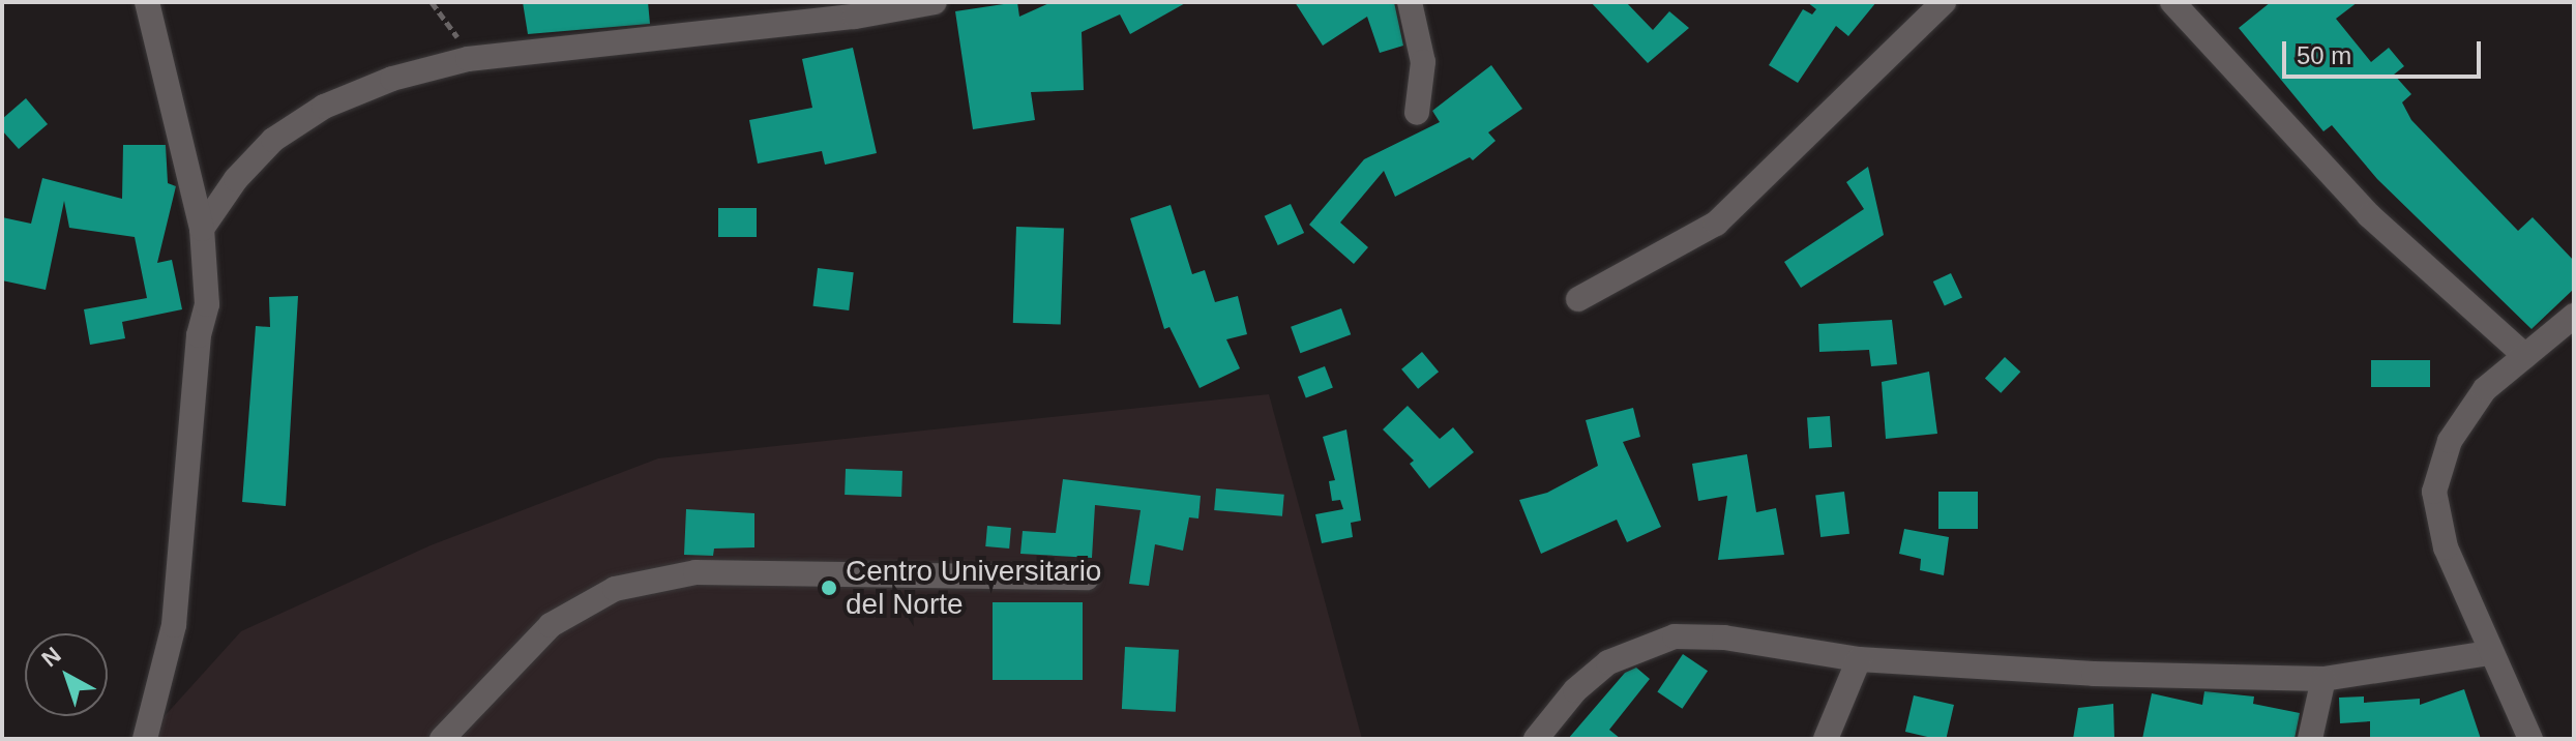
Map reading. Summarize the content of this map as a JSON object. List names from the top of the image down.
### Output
{
  "places": ["Centro Universitario del Norte"],
  "scale_bar": "50 m",
  "north": "top left"
}
